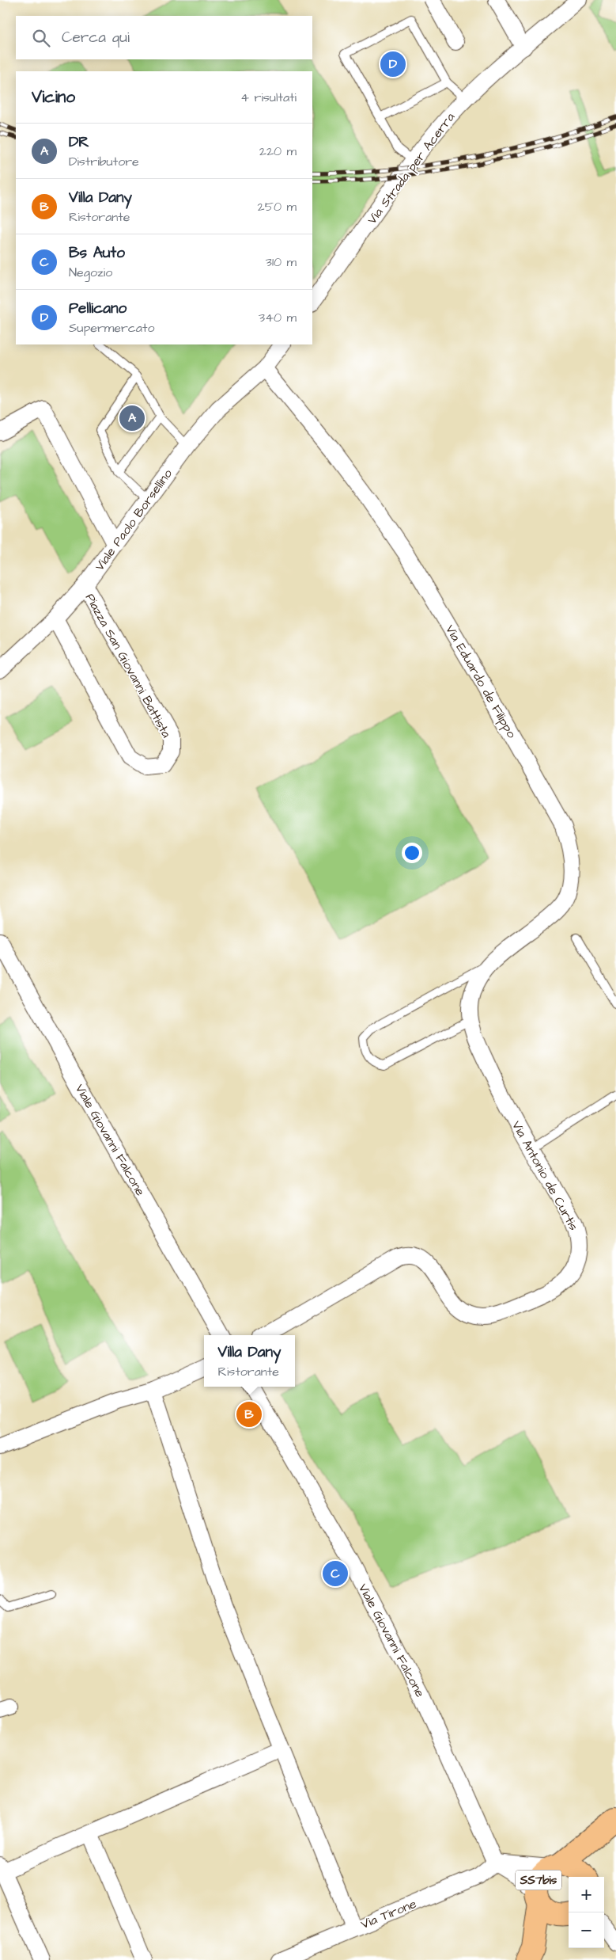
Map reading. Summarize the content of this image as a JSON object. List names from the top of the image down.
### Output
{
  "streets": {
    "main road": ["SS7bis"],
    "street": [
      "Via Strada per Acerra",
      "Viale Paolo Borsellino",
      "Piazza San Giovanni Battista",
      "Via Eduardo de Filippo",
      "Viale Giovanni Falcone",
      "Via Antonio de Curtis",
      "Via Tirone"
    ]
  },
  "crossings": [
    ["Viale Paolo Borsellino", "Piazza San Giovanni Battista"],
    ["Viale Paolo Borsellino", "Via Eduardo de Filippo"],
    ["Via Eduardo de Filippo", "Via Antonio de Curtis"],
    ["Viale Giovanni Falcone", "Via Tirone"]
  ],
  "page": {
    "search": "Cerca qui",
    "pins": [
      "D",
      "A",
      "B",
      "C"
    ],
    "heading": ["Vicino", "4 risultati"],
    "list": [
      {
        "mark": "A",
        "name": "DR",
        "note": "Distributore",
        "value": "220 m"
      },
      {
        "mark": "B",
        "name": "Villa Dany",
        "note": "Ristorante",
        "value": "250 m"
      },
      {
        "mark": "C",
        "name": "Bs Auto",
        "note": "Negozio",
        "value": "310 m"
      },
      {
        "mark": "D",
        "name": "Pellicano",
        "note": "Supermercato",
        "value": "340 m"
      }
    ],
    "popup": ["Villa Dany", "Ristorante"],
    "map_buttons": ["+", "−"]
  }
}
